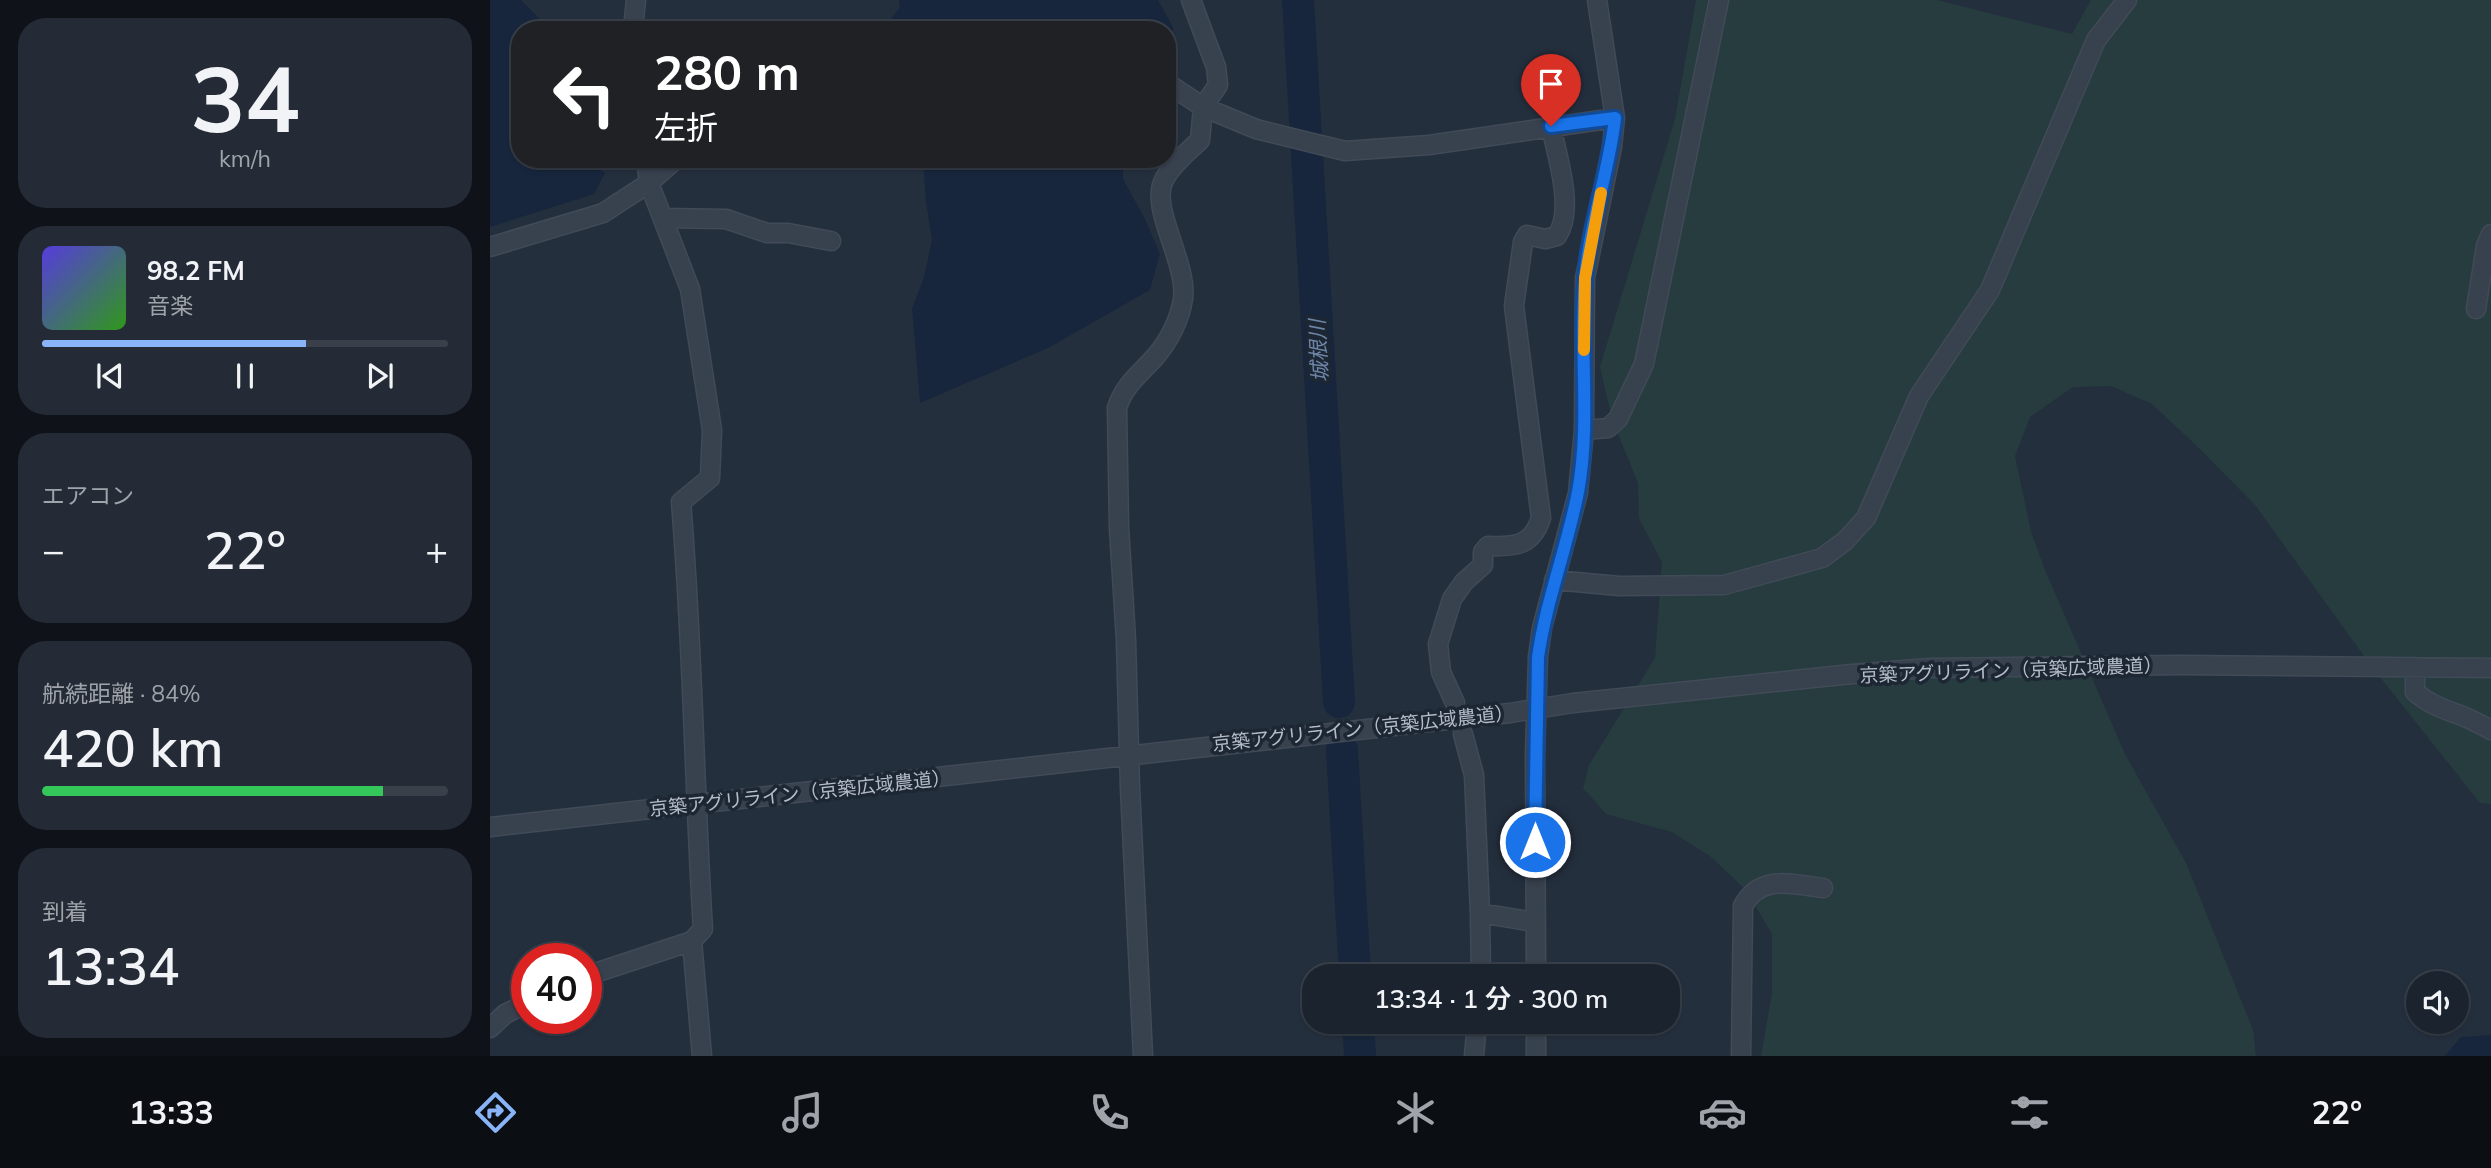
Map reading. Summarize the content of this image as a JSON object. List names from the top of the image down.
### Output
{
  "streets": {
    "street": ["京築アグリライン（京築広域農道）"]
  },
  "water": ["城根川"],
  "page": {
    "tile": [
      ["34", "km/h"],
      "エアコン",
      ["航続距離 · 84%", "420 km"],
      ["到着", "13:34"]
    ],
    "turn": ["280 m", "左折"],
    "song": ["98.2 FM", "音楽"],
    "heat": ["−", "22°", "+"],
    "limit": "40",
    "trip": "13:34 · 1 分 · 300 m",
    "tabs": ["13:33", "22°"]
  }
}
